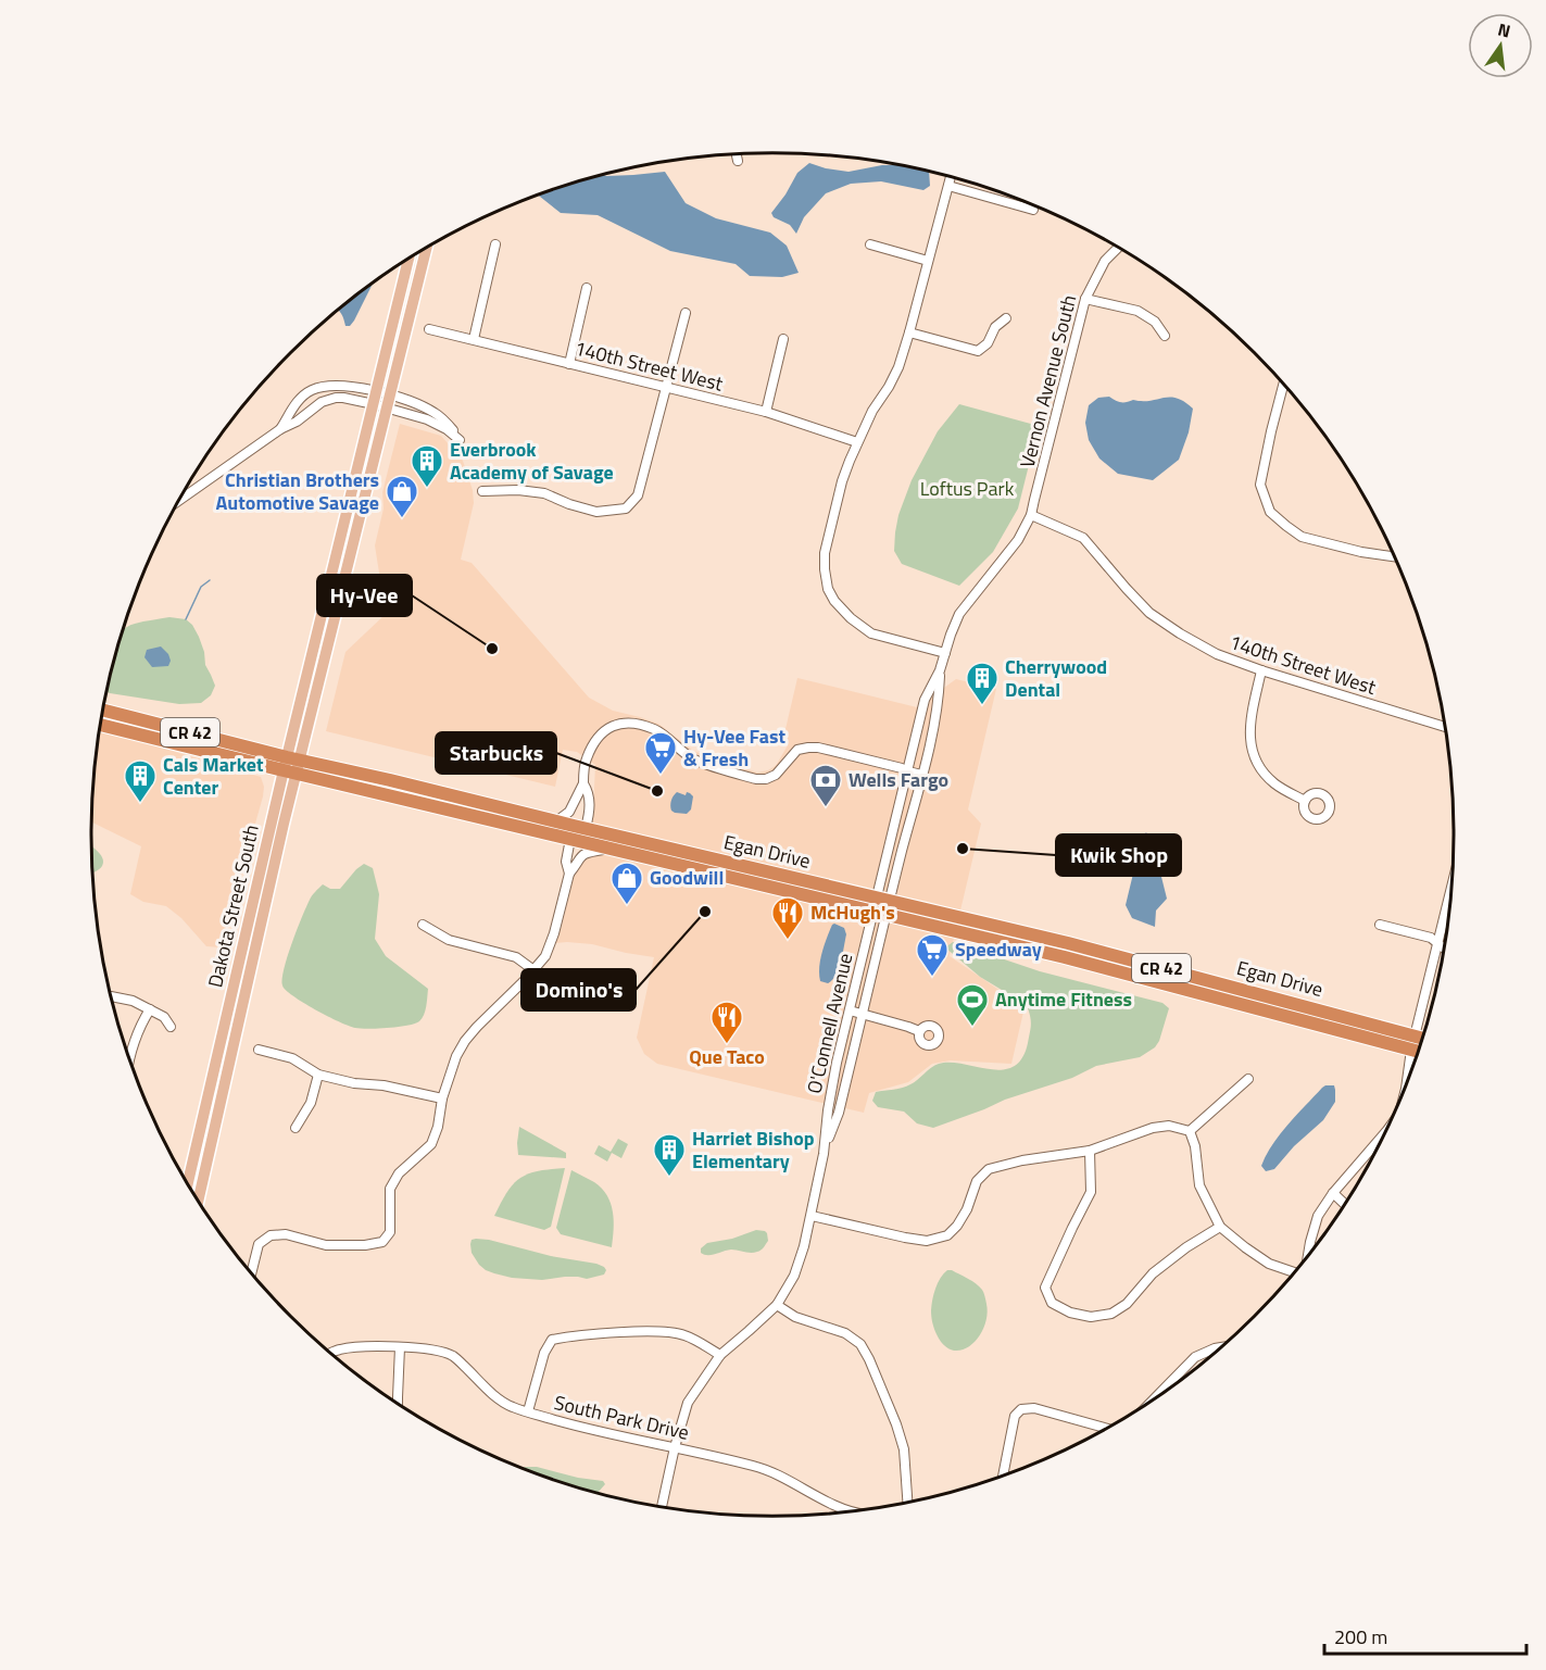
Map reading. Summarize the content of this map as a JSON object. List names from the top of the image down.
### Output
{
  "streets": {
    "highway": ["CR 42", "Egan Drive"],
    "main road": ["Dakota Street South"],
    "street": [
      "140th Street West",
      "Vernon Avenue South",
      "O'Connell Avenue",
      "South Park Drive"
    ]
  },
  "crossings": [
    ["140th Street West", "Vernon Avenue South"],
    ["Vernon Avenue South", "Egan Drive"],
    ["Vernon Avenue South", "O'Connell Avenue"],
    ["Egan Drive", "Dakota Street South"],
    ["Egan Drive", "O'Connell Avenue"],
    ["O'Connell Avenue", "South Park Drive"]
  ],
  "parks": ["Loftus Park"],
  "places": {
    "building": [
      "Everbrook Academy of Savage",
      "Cherrywood Dental",
      "Cals Market Center",
      "Harriet Bishop Elementary"
    ],
    "shop": ["Christian Brothers Automotive Savage", "Goodwill"],
    "other": [
      "Hy-Vee",
      "Starbucks",
      "Kwik Shop",
      "Domino's"
    ],
    "supermarket": ["Hy-Vee Fast & Fresh", "Speedway"],
    "bank": ["Wells Fargo"],
    "restaurant": ["McHugh's", "Que Taco"],
    "sports": ["Anytime Fitness"]
  },
  "scale_bar": "200 m",
  "north": "top"
}
